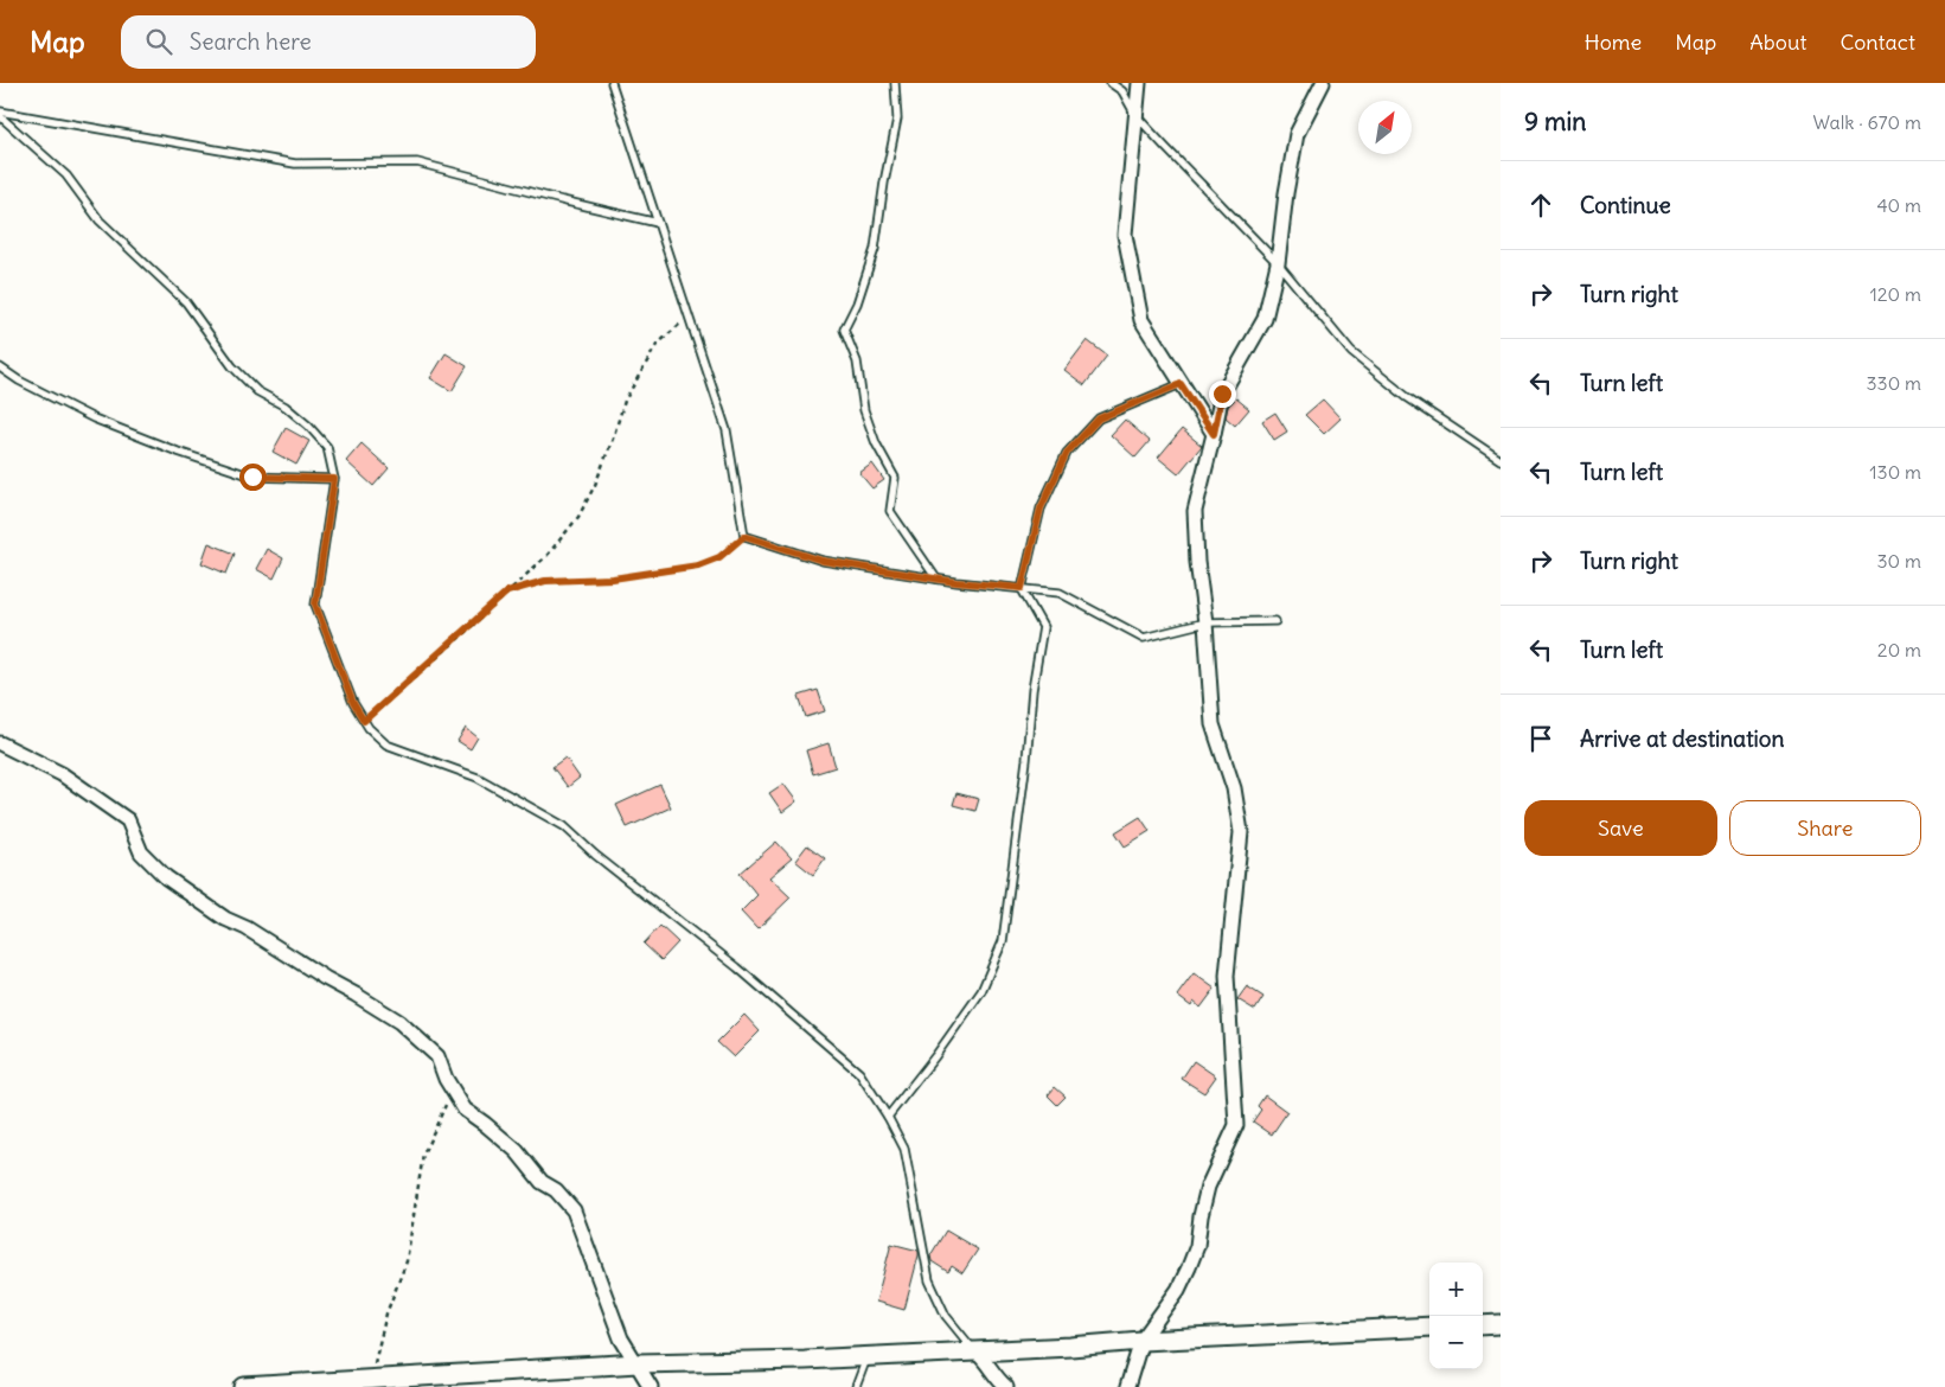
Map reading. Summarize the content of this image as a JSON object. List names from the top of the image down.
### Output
{
  "north": "top right",
  "page": {
    "header": "Map",
    "search": "Search here",
    "nav": [
      "Home",
      "Map",
      "About",
      "Contact"
    ],
    "heading": ["9 min", "Walk · 670 m"],
    "list": [
      ["Continue", "40 m"],
      ["Turn right", "120 m"],
      ["Turn left", "330 m"],
      ["Turn left", "130 m"],
      ["Turn right", "30 m"],
      ["Turn left", "20 m"],
      "Arrive at destination"
    ],
    "buttons": ["Save", "Share"],
    "map_buttons": ["+", "−"]
  }
}
